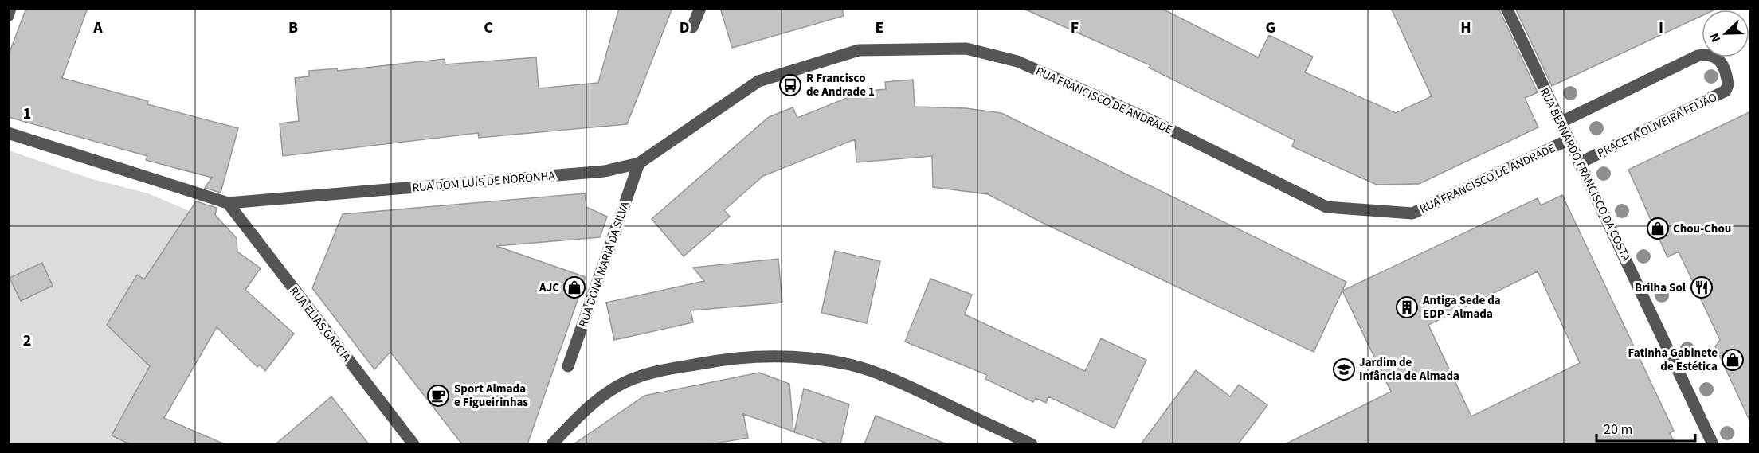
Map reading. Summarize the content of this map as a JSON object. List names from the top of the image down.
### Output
{
  "streets": {
    "street": [
      "RUA FRANCISCO DE ANDRADE",
      "PRACETA OLIVEIRA FEIJÃO",
      "RUA BERNARDO FRANCISCO DA COSTA",
      "RUA DOM LUÍS DE NORONHA",
      "RUA DONA MARIA DA SILVA",
      "RUA ELIAS GARCIA"
    ]
  },
  "crossings": [
    ["RUA FRANCISCO DE ANDRADE", "RUA BERNARDO FRANCISCO DA COSTA"],
    ["RUA FRANCISCO DE ANDRADE", "RUA DOM LUÍS DE NORONHA"],
    ["RUA FRANCISCO DE ANDRADE", "RUA DONA MARIA DA SILVA"],
    ["PRACETA OLIVEIRA FEIJÃO", "RUA BERNARDO FRANCISCO DA COSTA"],
    ["RUA DOM LUÍS DE NORONHA", "RUA DONA MARIA DA SILVA"],
    ["RUA DOM LUÍS DE NORONHA", "RUA ELIAS GARCIA"]
  ],
  "places": {
    "bus stop": ["R Francisco de Andrade 1"],
    "shop": ["Chou-Chou", "AJC", "Fatinha Gabinete de Estética"],
    "restaurant": ["Brilha Sol"],
    "building": ["Antiga Sede da EDP - Almada"],
    "school or university": ["Jardim de Infância de Almada"],
    "cafe": ["Sport Almada e Figueirinhas"]
  },
  "scale_bar": "20 m",
  "north": "left",
  "grid": {
    "columns": [
      "A",
      "B",
      "C",
      "D",
      "E",
      "F",
      "G",
      "H",
      "I"
    ],
    "rows": ["1", "2"]
  }
}
